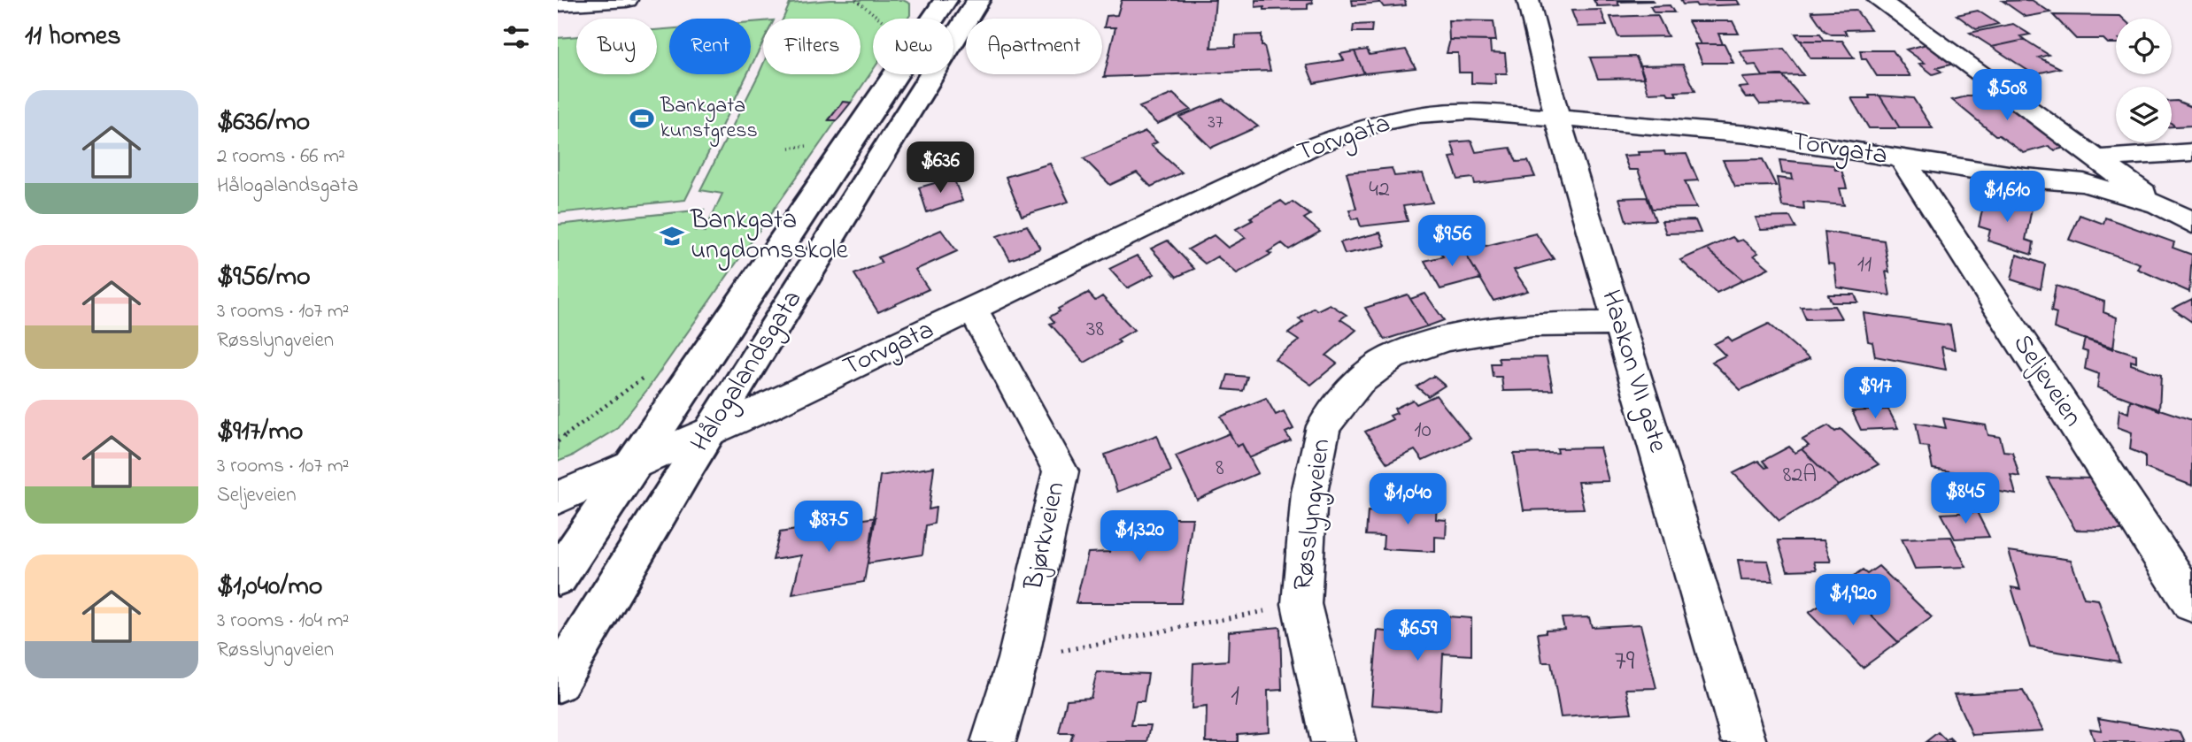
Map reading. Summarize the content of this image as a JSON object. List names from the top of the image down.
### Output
{
  "streets": {
    "street": [
      "Torvgata",
      "Hålogalandsgata",
      "Haakon VII gate",
      "Seljeveien",
      "Røsslyngveien",
      "Bjørkveien"
    ]
  },
  "crossings": [
    ["Torvgata", "Hålogalandsgata"],
    ["Torvgata", "Haakon VII gate"],
    ["Torvgata", "Seljeveien"],
    ["Torvgata", "Bjørkveien"],
    ["Haakon VII gate", "Røsslyngveien"]
  ],
  "places": {
    "sports": ["Bankgata kunstgress"],
    "school or university": ["Bankgata ungdomsskole"]
  },
  "house_numbers": [
    "37",
    "42",
    "11",
    "38",
    "10",
    "8",
    "82A",
    "79",
    "1"
  ],
  "page": {
    "heading": "11 homes",
    "chip": [
      "Buy",
      "Rent",
      "Filters",
      "New",
      "Apartment"
    ],
    "price": [
      "$508",
      "$636",
      "$1,610",
      "$956",
      "$917",
      "$845",
      "$1,040",
      "$875",
      "$1,320",
      "$1,920",
      "$659"
    ],
    "list": [
      {
        "name": "$636/mo",
        "note": "2 rooms · 66 m² · Hålogalandsgata"
      },
      {
        "name": "$956/mo",
        "note": "3 rooms · 107 m² · Røsslyngveien"
      },
      {
        "name": "$917/mo",
        "note": "3 rooms · 107 m² · Seljeveien"
      },
      {
        "name": "$1,040/mo",
        "note": "3 rooms · 104 m² · Røsslyngveien"
      }
    ]
  }
}
